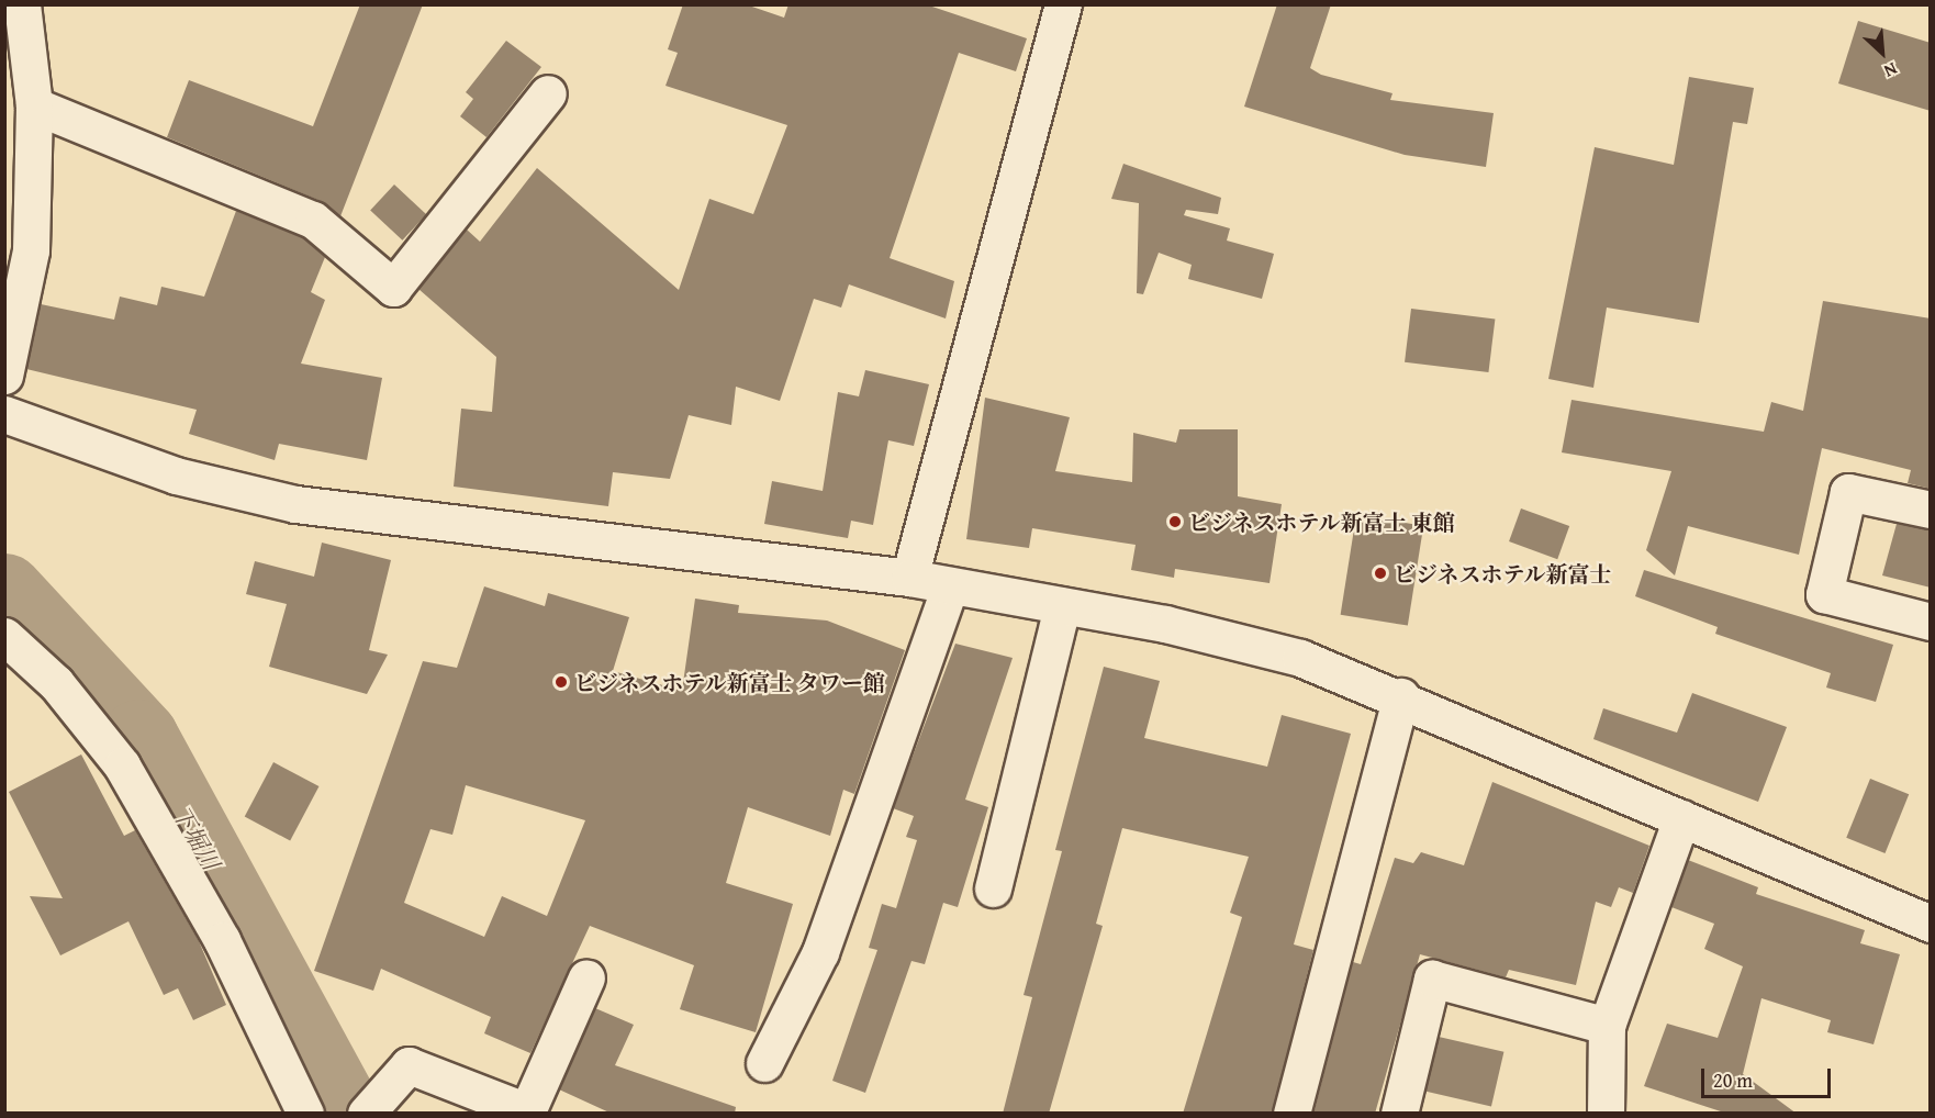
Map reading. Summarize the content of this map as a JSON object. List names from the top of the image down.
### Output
{
  "water": ["下堀川"],
  "places": ["ビジネスホテル新富士 東館", "ビジネスホテル新富士", "ビジネスホテル新富士 タワー館"],
  "scale_bar": "20 m",
  "north": "bottom right"
}
